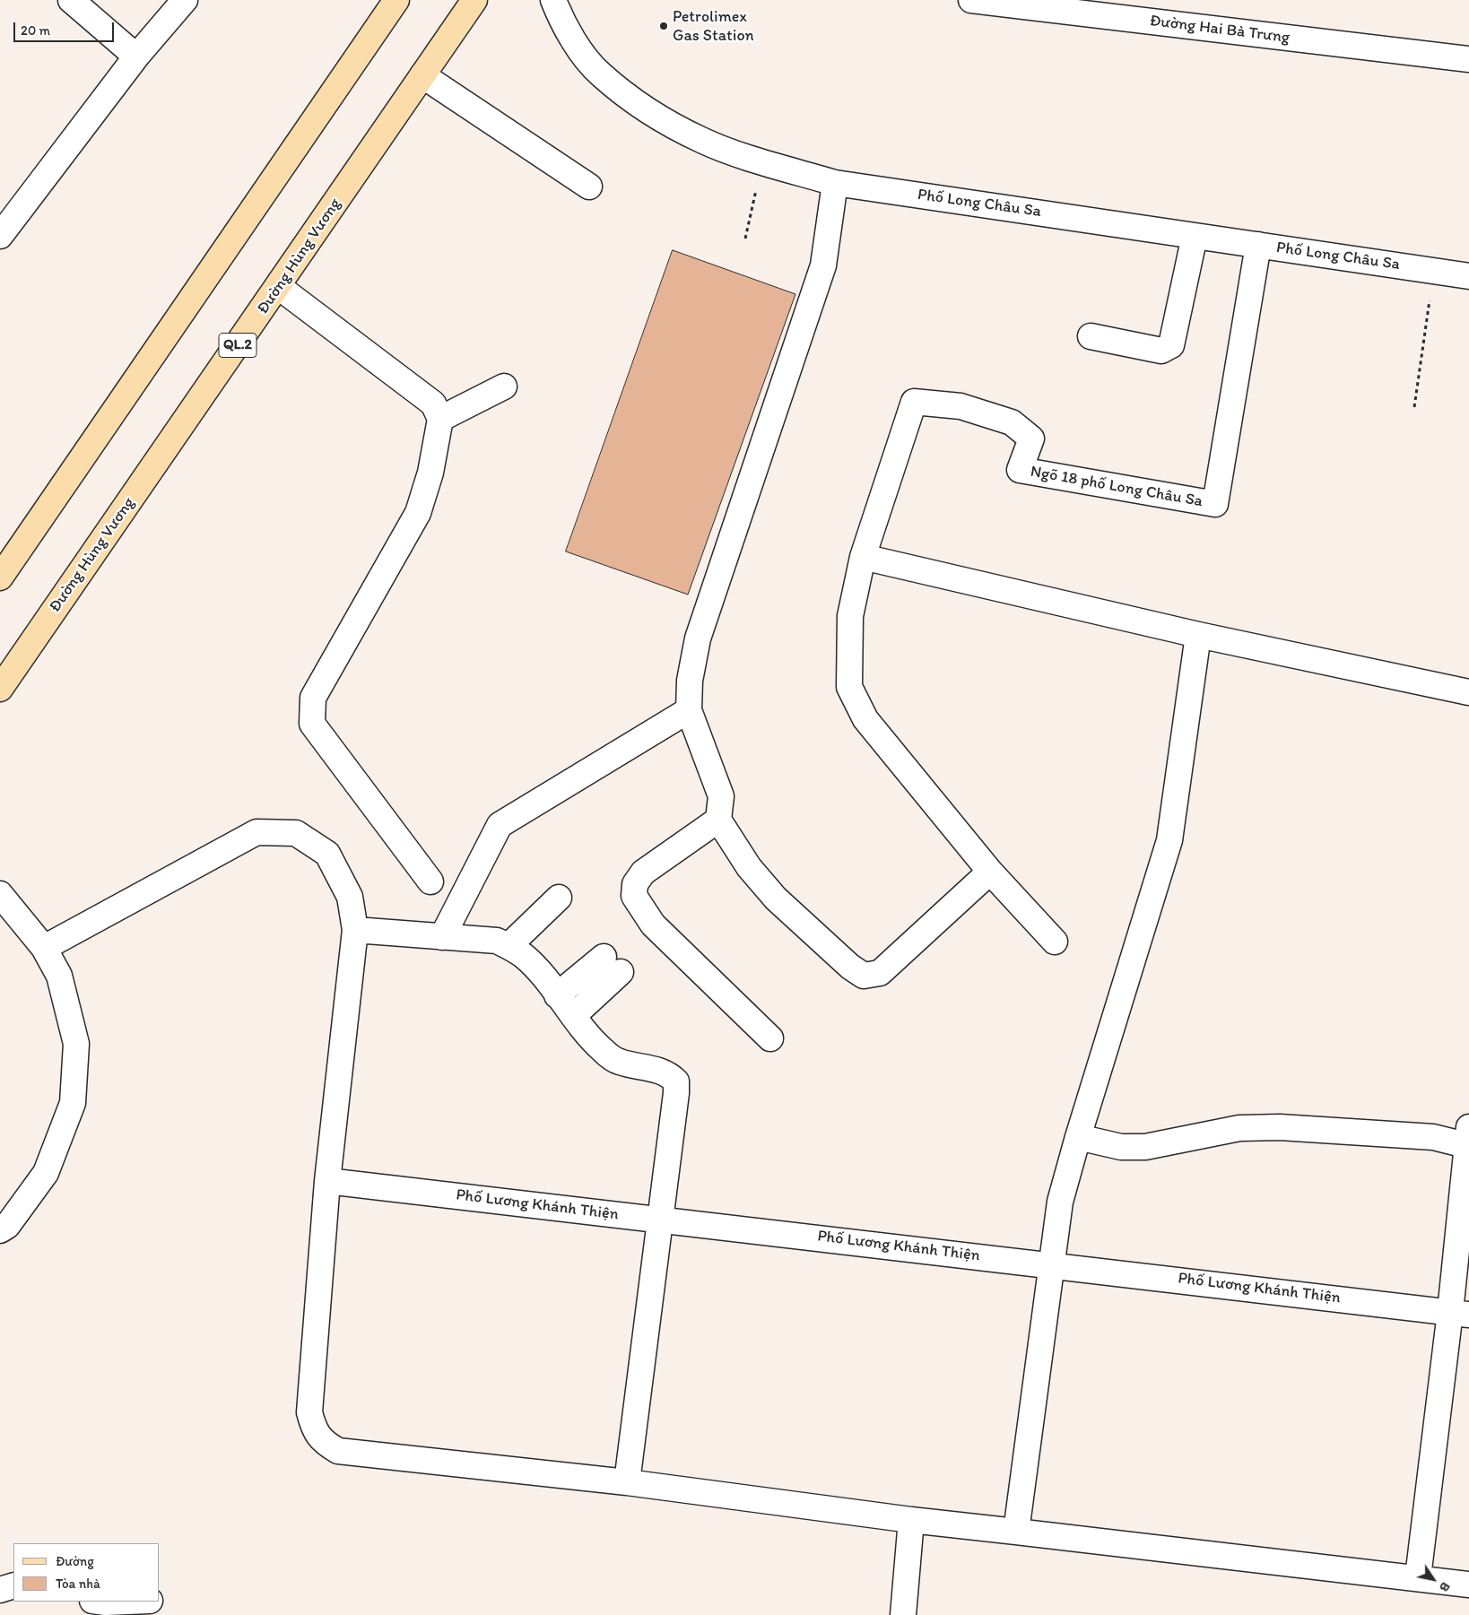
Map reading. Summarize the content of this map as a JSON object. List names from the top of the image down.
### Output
{
  "streets": {
    "main road": ["Đường Hùng Vương", "QL.2"],
    "street": [
      "Đường Hai Bà Trưng",
      "Phố Long Châu Sa",
      "Ngõ 18 phố Long Châu Sa",
      "Phố Lương Khánh Thiện"
    ]
  },
  "crossings": [
    ["Phố Long Châu Sa", "Ngõ 18 phố Long Châu Sa"]
  ],
  "places": ["Petrolimex Gas Station"],
  "legend": ["Đường", "Tòa nhà"],
  "scale_bar": "20 m",
  "north": "bottom right"
}
